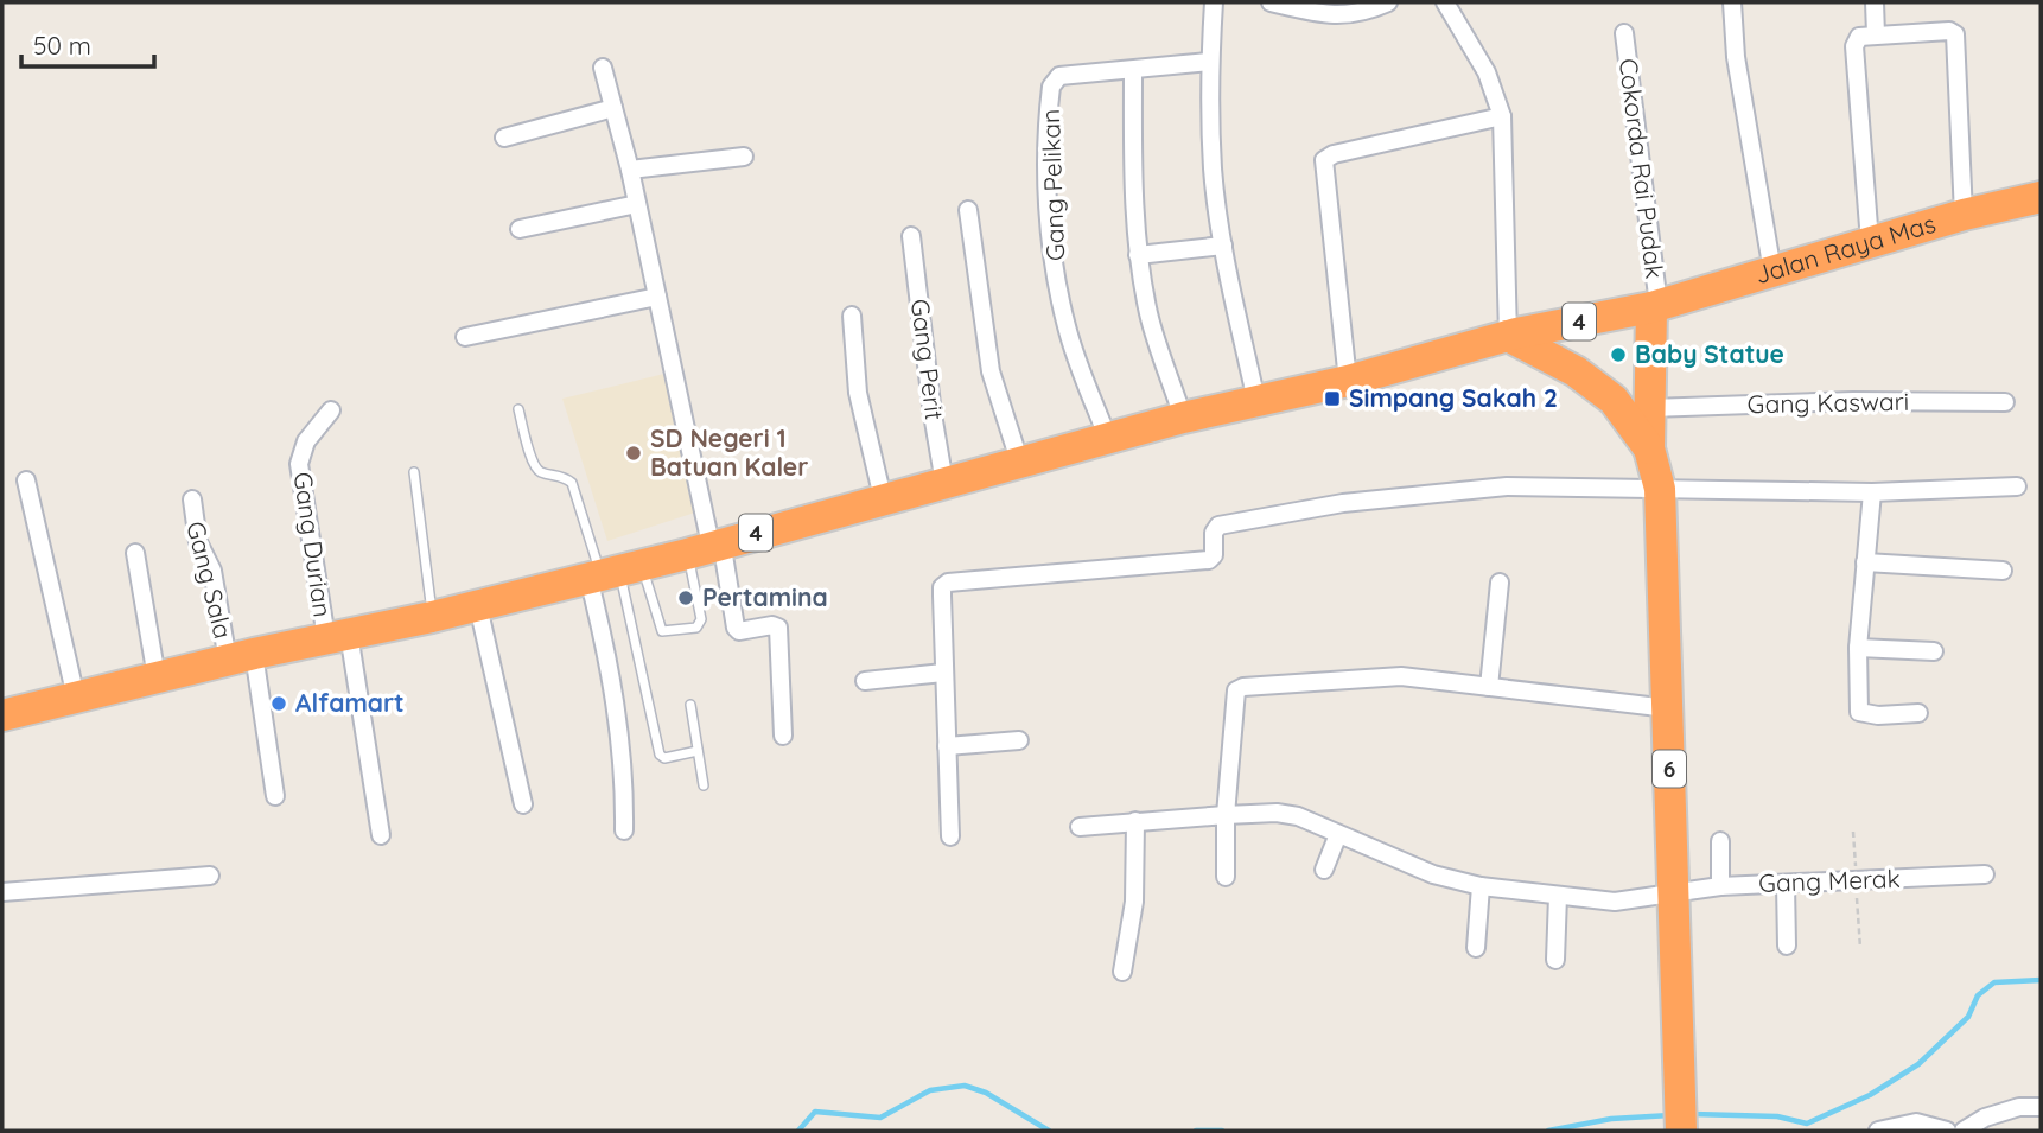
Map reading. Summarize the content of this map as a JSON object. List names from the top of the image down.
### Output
{
  "streets": {
    "highway": ["Jalan Raya Mas", "4", "6"],
    "street": [
      "Cokorda Rai Pudak",
      "Gang Pelikan",
      "Gang Perit",
      "Gang Kaswari",
      "Gang Durian",
      "Gang Sala",
      "Gang Merak"
    ]
  },
  "crossings": [
    ["Cokorda Rai Pudak", "Jalan Raya Mas"],
    ["Cokorda Rai Pudak", "4"],
    ["Cokorda Rai Pudak", "6"],
    ["Gang Pelikan", "4"],
    ["Jalan Raya Mas", "4"],
    ["Jalan Raya Mas", "6"],
    ["4", "Gang Perit"],
    ["4", "Gang Durian"],
    ["4", "Gang Sala"],
    ["4", "6"],
    ["Gang Kaswari", "6"],
    ["6", "Gang Merak"]
  ],
  "places": {
    "other": [
      "Baby Statue",
      "SD Negeri 1 Batuan Kaler",
      "Pertamina",
      "Alfamart"
    ],
    "transit": ["Simpang Sakah 2"]
  },
  "scale_bar": "50 m"
}
